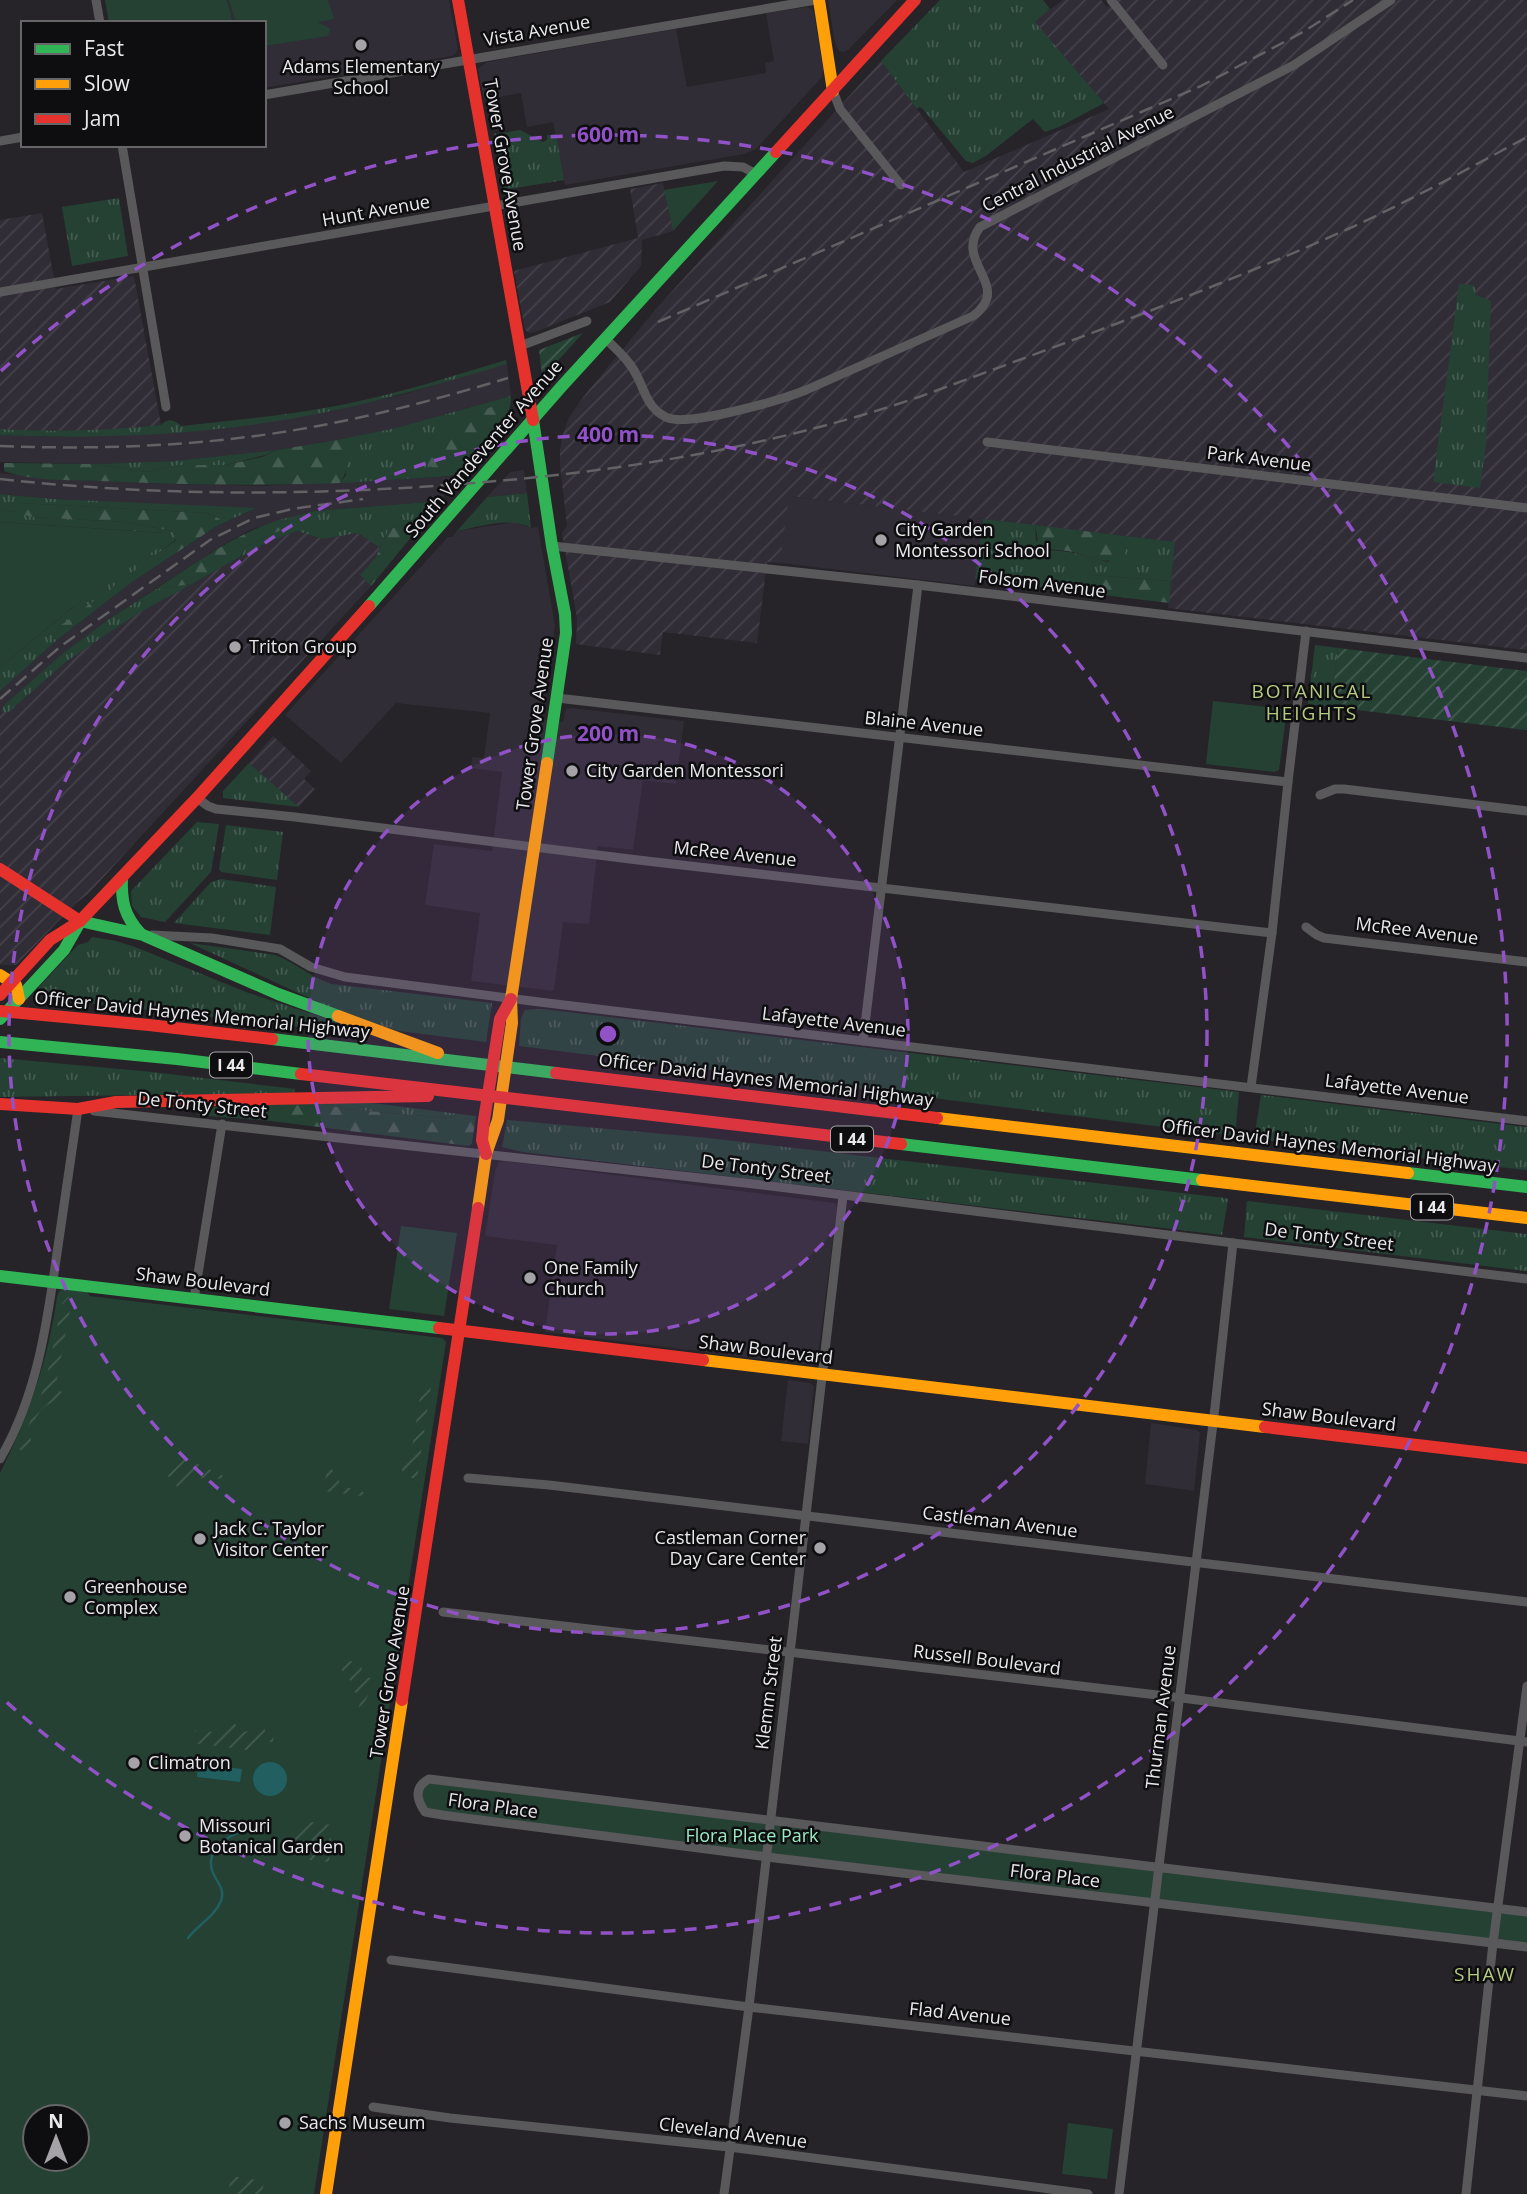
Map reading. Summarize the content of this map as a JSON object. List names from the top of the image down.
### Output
{
  "streets": {
    "main road": [
      "Tower Grove Avenue",
      "South Vandeventer Avenue",
      "Officer David Haynes Memorial Highway",
      "I 44",
      "De Tonty Street",
      "Shaw Boulevard"
    ],
    "street": [
      "Vista Avenue",
      "Central Industrial Avenue",
      "Hunt Avenue",
      "Park Avenue",
      "Folsom Avenue",
      "Blaine Avenue",
      "McRee Avenue",
      "Lafayette Avenue",
      "Castleman Avenue",
      "Russell Boulevard",
      "Klemm Street",
      "Thurman Avenue",
      "Flora Place",
      "Flad Avenue",
      "Cleveland Avenue"
    ]
  },
  "crossings": [
    ["Vista Avenue", "Tower Grove Avenue"],
    ["Central Industrial Avenue", "South Vandeventer Avenue"],
    ["Tower Grove Avenue", "Hunt Avenue"],
    ["Tower Grove Avenue", "South Vandeventer Avenue"],
    ["Tower Grove Avenue", "Folsom Avenue"],
    ["Tower Grove Avenue", "Blaine Avenue"],
    ["Tower Grove Avenue", "McRee Avenue"],
    ["Tower Grove Avenue", "Lafayette Avenue"],
    ["Tower Grove Avenue", "De Tonty Street"],
    ["Tower Grove Avenue", "Shaw Boulevard"],
    ["Hunt Avenue", "South Vandeventer Avenue"],
    ["South Vandeventer Avenue", "McRee Avenue"],
    ["De Tonty Street", "Klemm Street"],
    ["De Tonty Street", "Thurman Avenue"],
    ["Shaw Boulevard", "Klemm Street"],
    ["Shaw Boulevard", "Thurman Avenue"],
    ["Castleman Avenue", "Klemm Street"],
    ["Castleman Avenue", "Thurman Avenue"],
    ["Russell Boulevard", "Klemm Street"],
    ["Russell Boulevard", "Thurman Avenue"],
    ["Klemm Street", "Flora Place"],
    ["Klemm Street", "Flad Avenue"],
    ["Klemm Street", "Cleveland Avenue"],
    ["Thurman Avenue", "Flora Place"],
    ["Thurman Avenue", "Flad Avenue"]
  ],
  "districts": ["BOTANICAL HEIGHTS", "SHAW"],
  "parks": ["Flora Place Park"],
  "places": [
    "Adams Elementary School",
    "City Garden Montessori School",
    "Triton Group",
    "City Garden Montessori",
    "One Family Church",
    "Jack C. Taylor Visitor Center",
    "Castleman Corner Day Care Center",
    "Greenhouse Complex",
    "Climatron",
    "Missouri Botanical Garden",
    "Sachs Museum"
  ],
  "legend": ["Fast", "Slow", "Jam"],
  "north": "top",
  "rings": ["600 m", "400 m", "200 m"]
}
